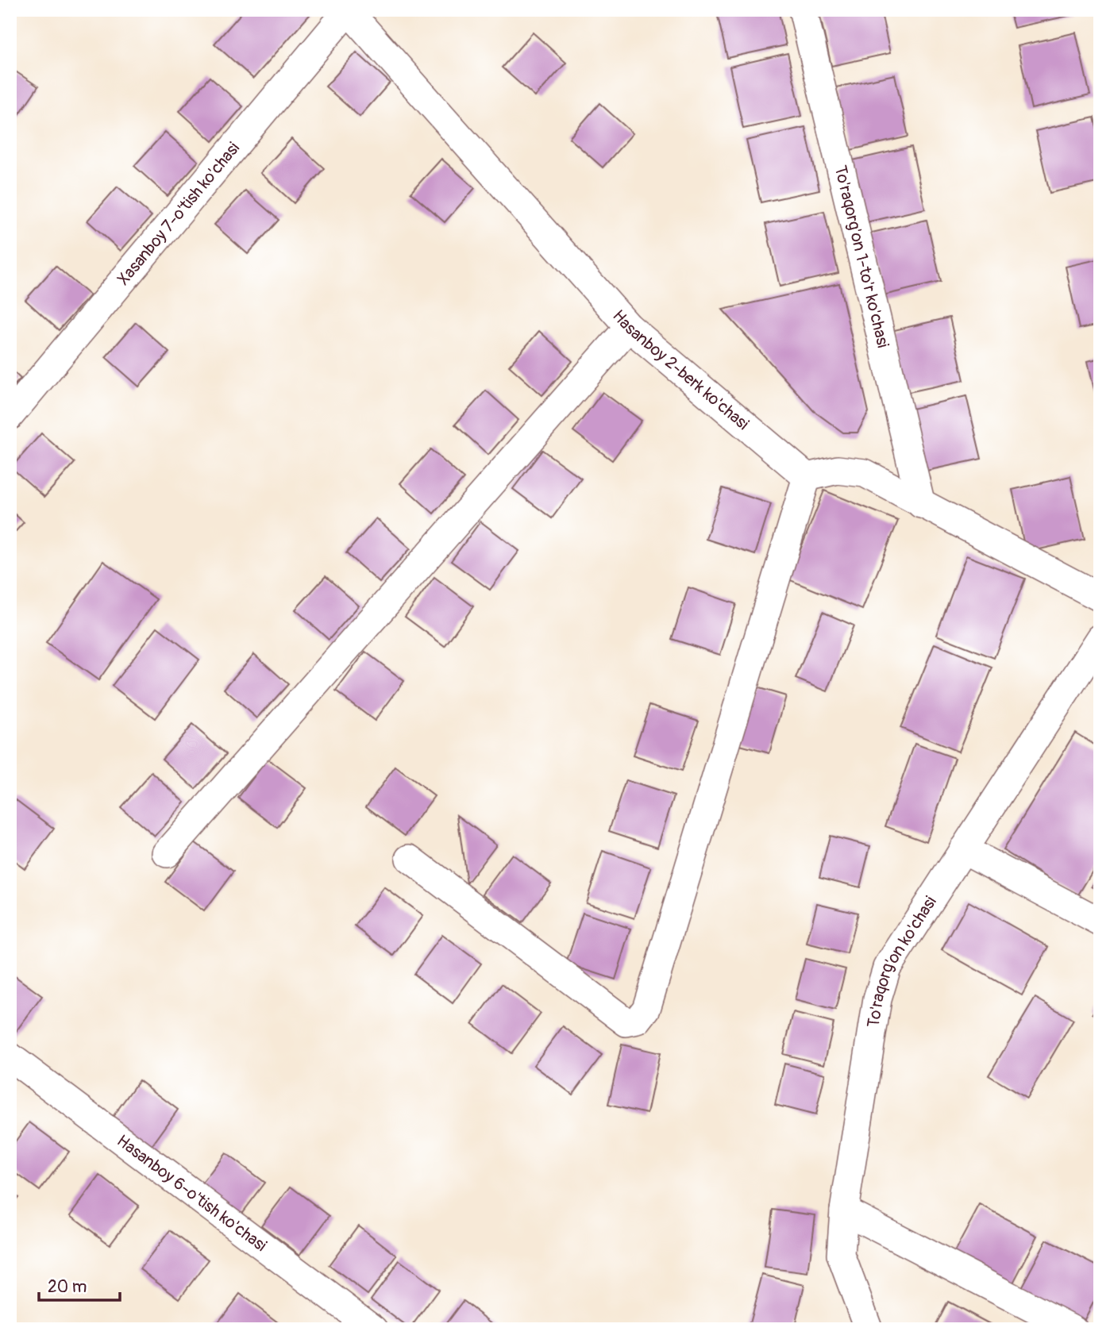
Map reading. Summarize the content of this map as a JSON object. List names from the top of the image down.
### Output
{
  "streets": {
    "street": [
      "Xasanboy 7-o'tish ko'chasi",
      "To'raqorg'on 1-to'r ko'chasi",
      "Hasanboy 2-berk ko'chasi",
      "To'raqorg'on ko'chasi",
      "Hasanboy 6-o'tish ko'chasi"
    ]
  },
  "crossings": [
    ["Xasanboy 7-o'tish ko'chasi", "Hasanboy 2-berk ko'chasi"]
  ],
  "scale_bar": "20 m"
}
